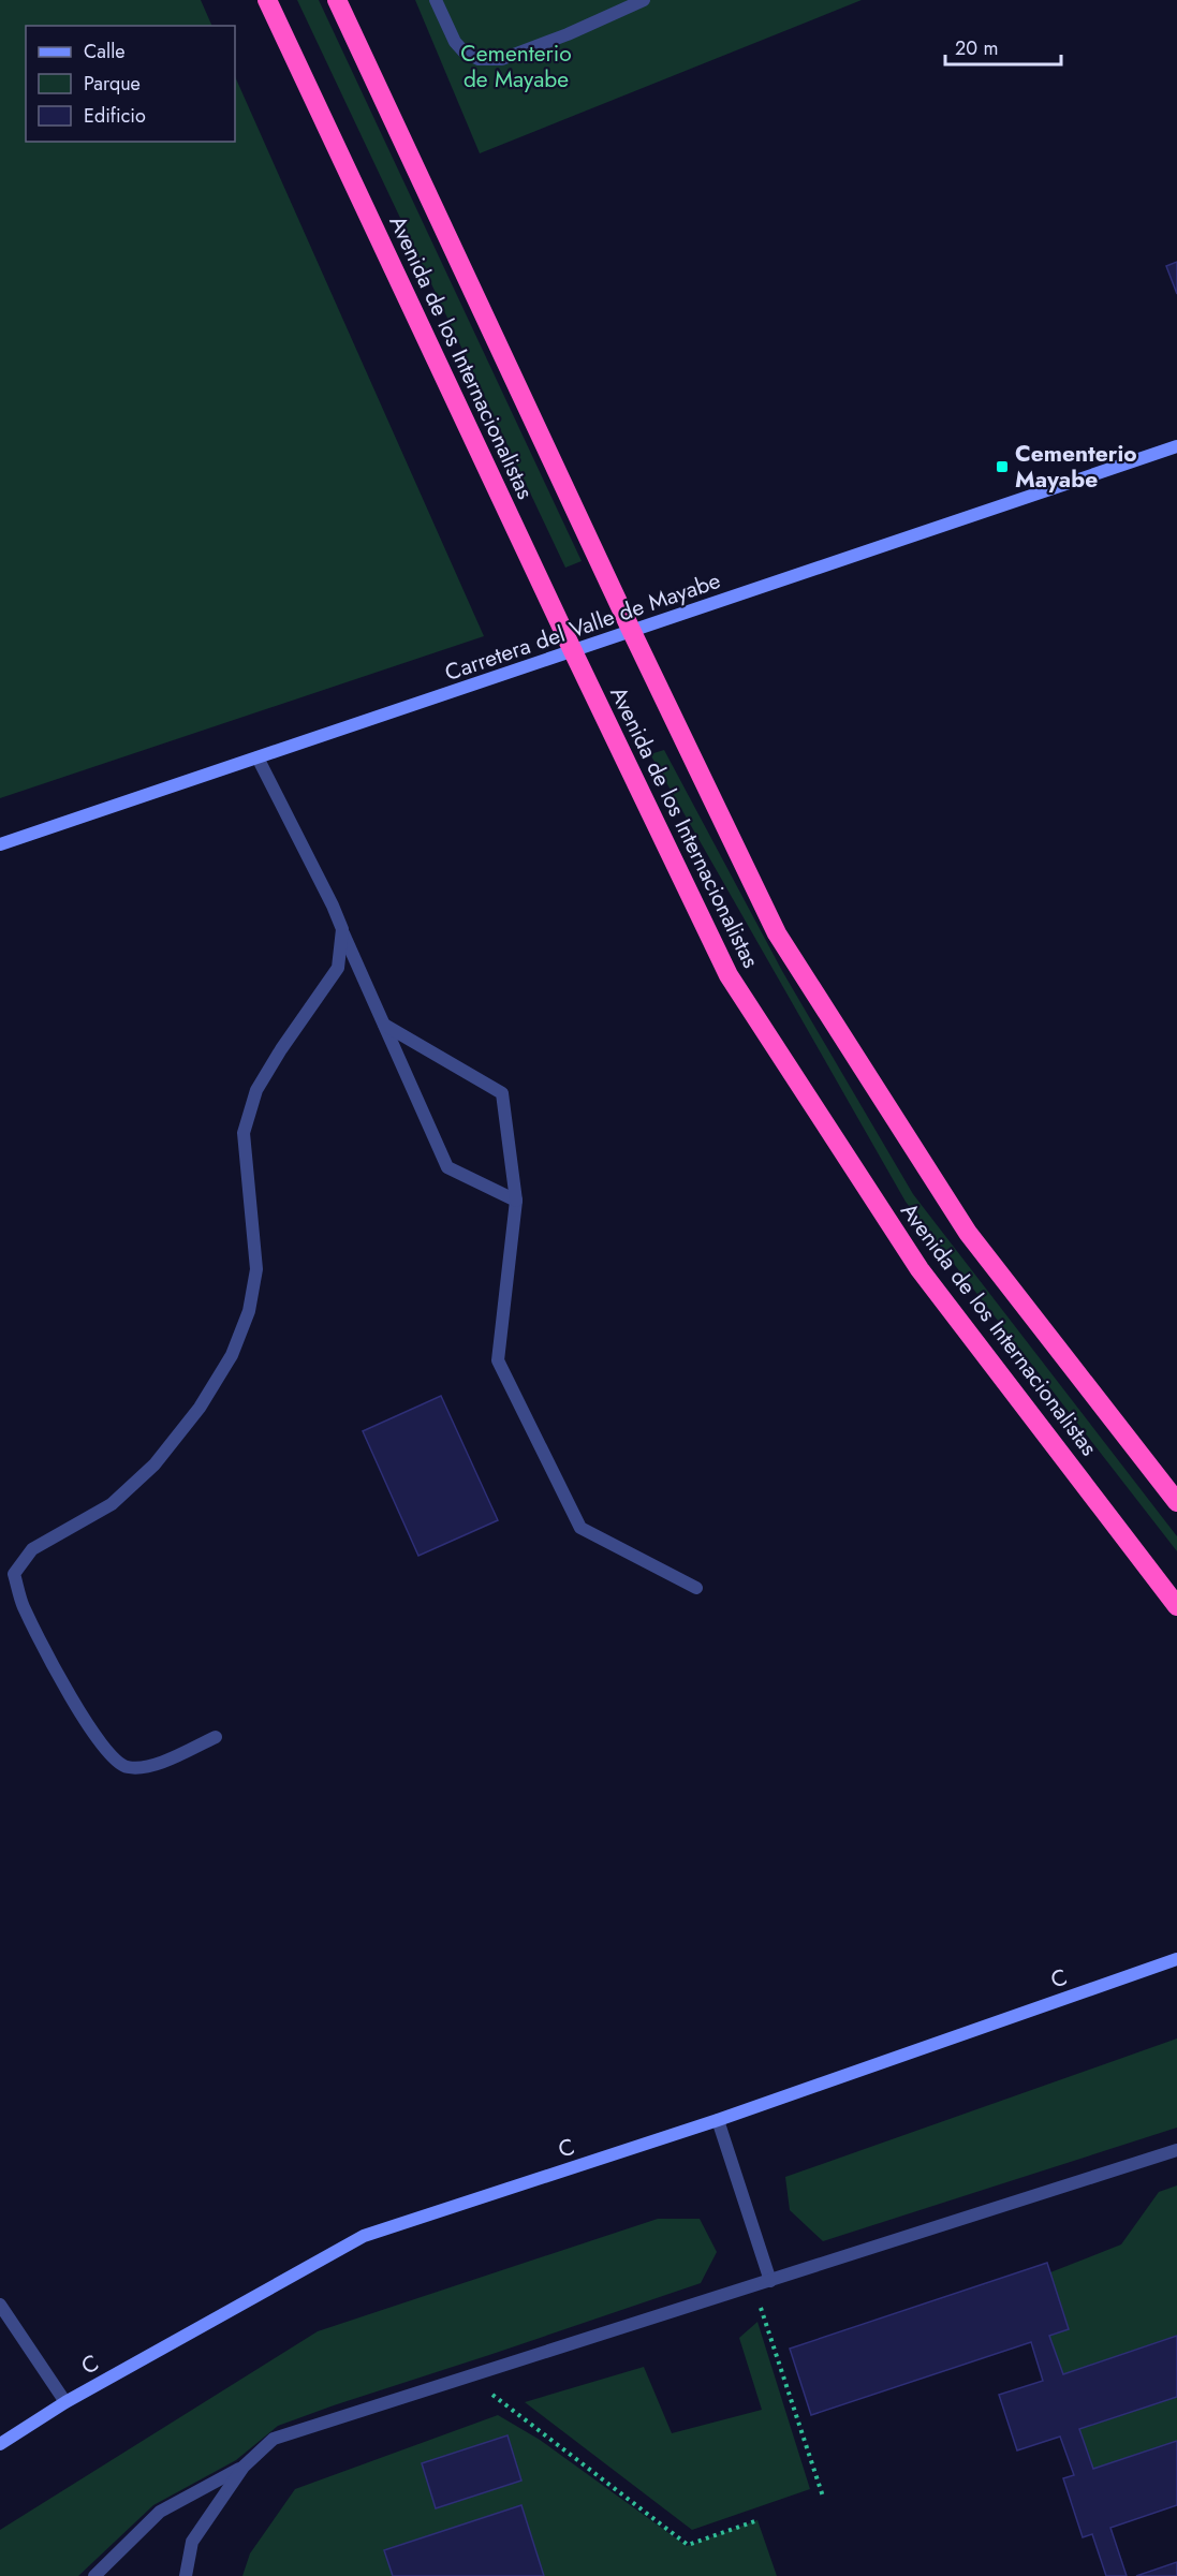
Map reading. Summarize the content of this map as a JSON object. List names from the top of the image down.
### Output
{
  "streets": {
    "highway": ["Avenida de los Internacionalistas"],
    "street": ["Carretera del Valle de Mayabe", "C"]
  },
  "crossings": [
    ["Avenida de los Internacionalistas", "Carretera del Valle de Mayabe"]
  ],
  "parks": ["Cementerio de Mayabe"],
  "places": {
    "transit": ["Cementerio Mayabe"]
  },
  "legend": ["Calle", "Parque", "Edificio"],
  "scale_bar": "20 m"
}
